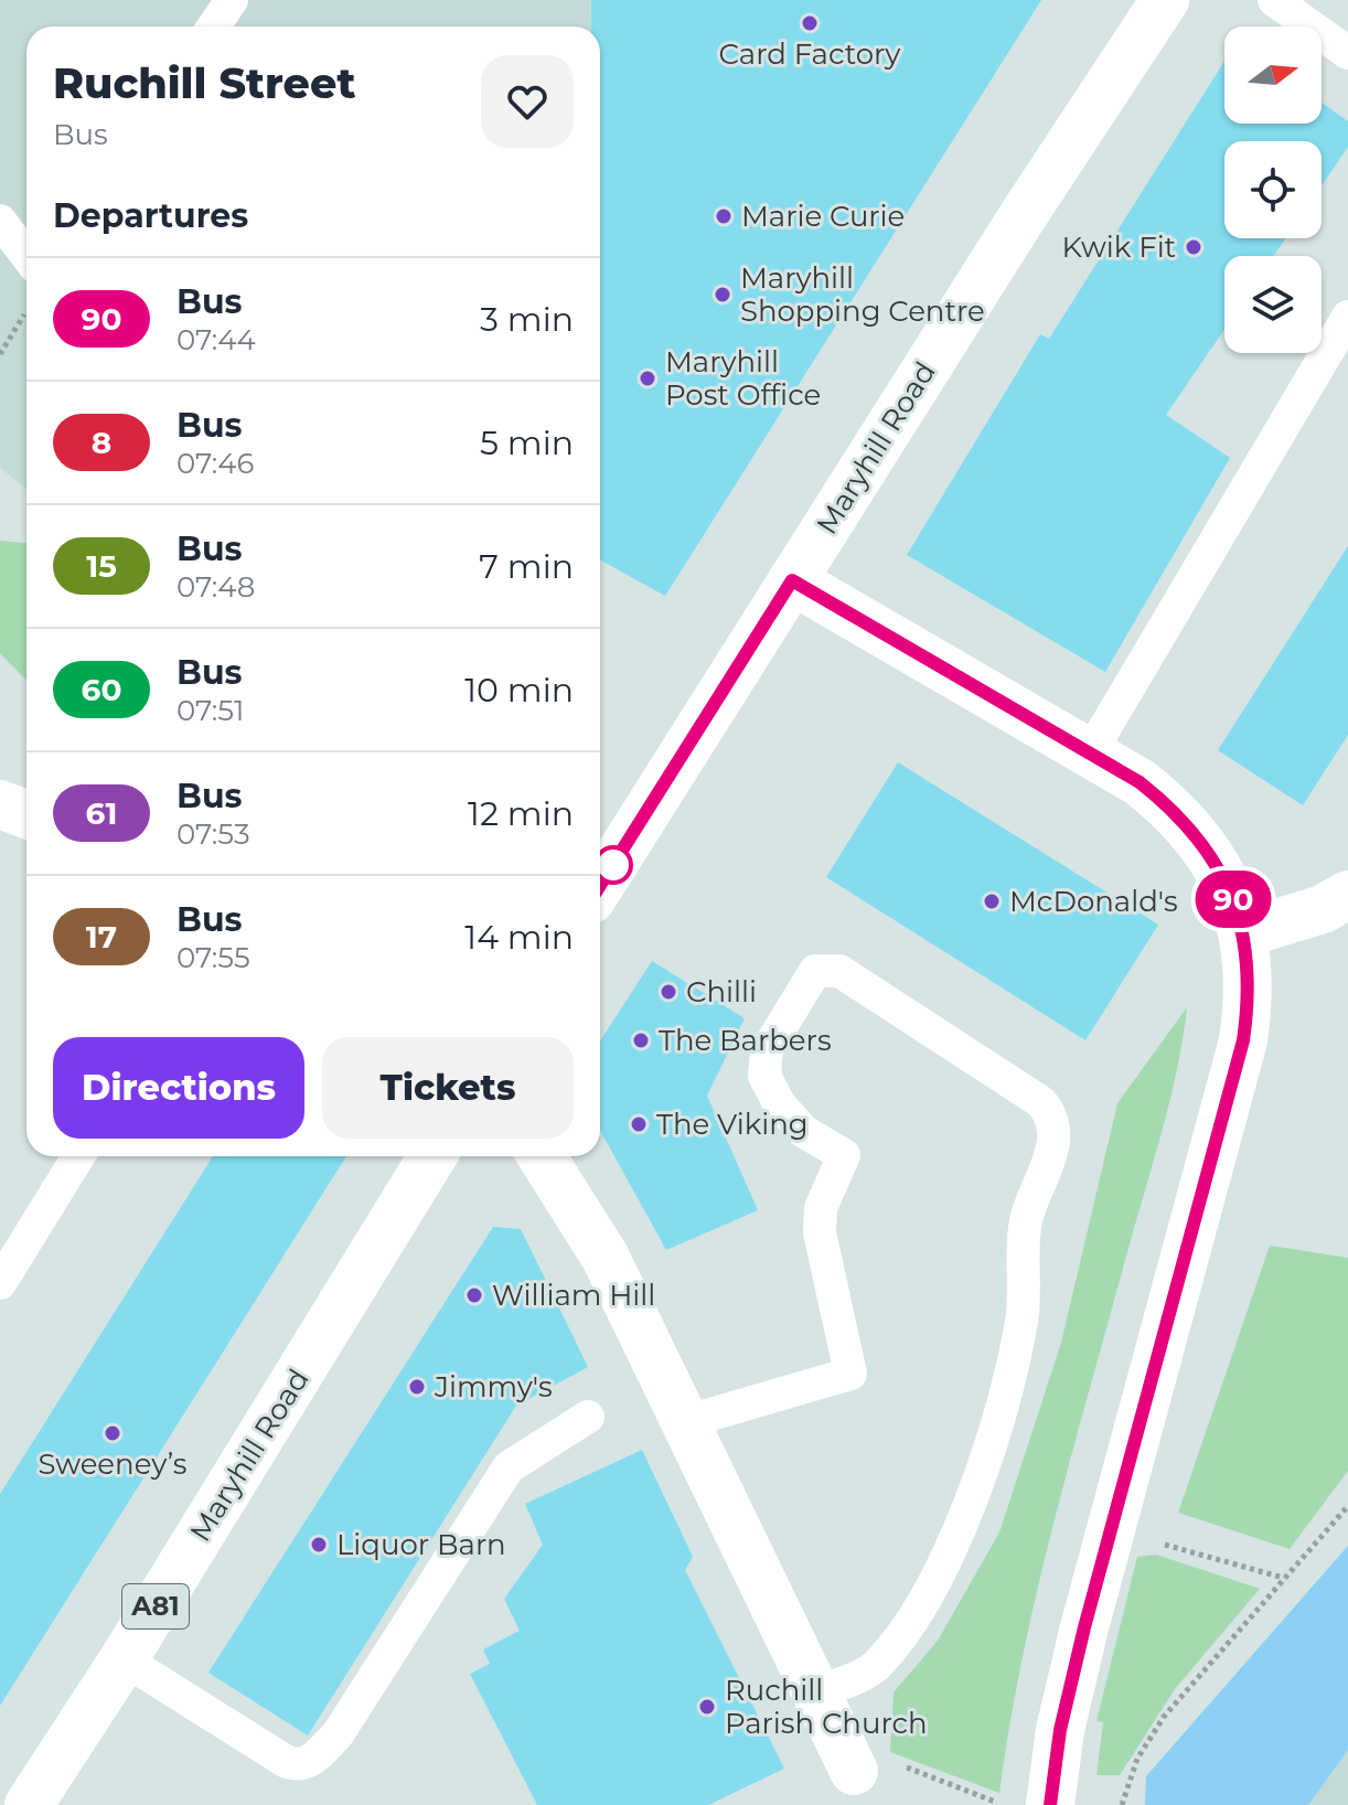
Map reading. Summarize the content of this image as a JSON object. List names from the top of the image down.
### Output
{
  "streets": {
    "street": ["Maryhill Road", "A81"]
  },
  "places": [
    "Card Factory",
    "Marie Curie",
    "Kwik Fit",
    "Maryhill Shopping Centre",
    "Maryhill Post Office",
    "McDonald's",
    "Chilli",
    "The Barbers",
    "The Viking",
    "William Hill",
    "Jimmy's",
    "Sweeney’s",
    "Liquor Barn",
    "Ruchill Parish Church"
  ],
  "lines": ["bus line 90"],
  "north": "right",
  "page": {
    "on_map": "90",
    "heading": [
      ["Ruchill Street", "Bus"],
      "Departures"
    ],
    "list": [
      {
        "mark": "90",
        "name": "Bus",
        "note": "07:44",
        "value": "3 min"
      },
      {
        "mark": "8",
        "name": "Bus",
        "note": "07:46",
        "value": "5 min"
      },
      {
        "mark": "15",
        "name": "Bus",
        "note": "07:48",
        "value": "7 min"
      },
      {
        "mark": "60",
        "name": "Bus",
        "note": "07:51",
        "value": "10 min"
      },
      {
        "mark": "61",
        "name": "Bus",
        "note": "07:53",
        "value": "12 min"
      },
      {
        "mark": "17",
        "name": "Bus",
        "note": "07:55",
        "value": "14 min"
      }
    ],
    "buttons": ["Directions", "Tickets"]
  }
}
